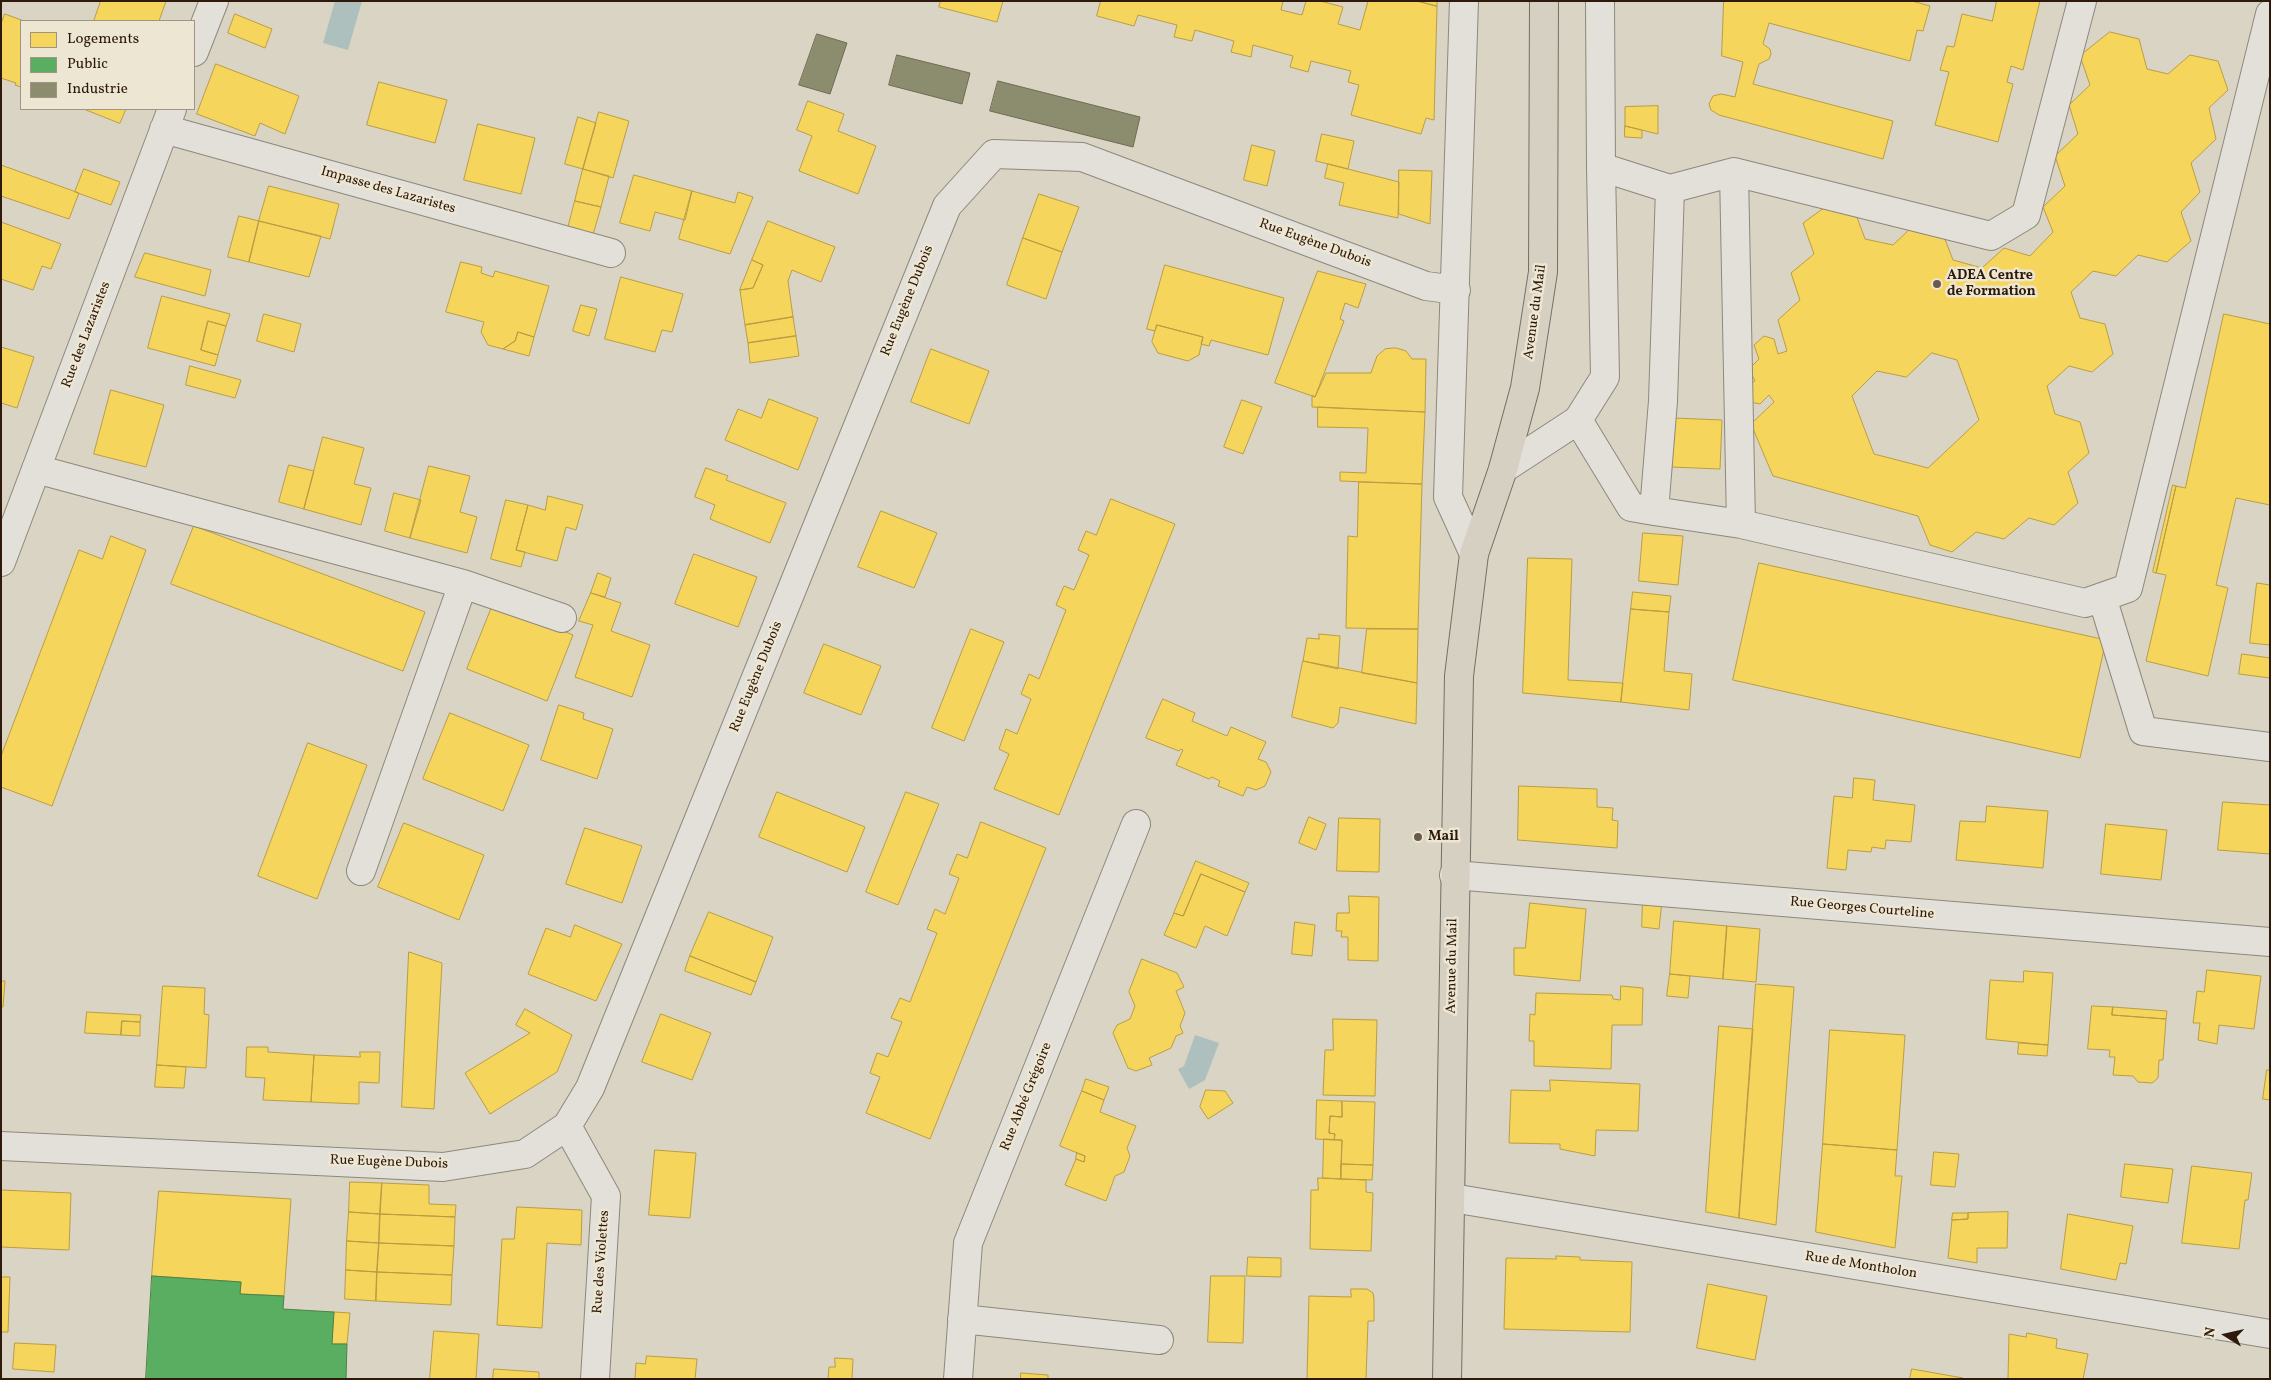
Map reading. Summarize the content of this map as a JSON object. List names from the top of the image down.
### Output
{
  "streets": {
    "main road": ["Avenue du Mail"],
    "street": [
      "Impasse des Lazaristes",
      "Rue Eugène Dubois",
      "Rue des Lazaristes",
      "Rue Georges Courteline",
      "Rue Abbé Grégoire",
      "Rue des Violettes",
      "Rue de Montholon"
    ]
  },
  "crossings": [
    ["Impasse des Lazaristes", "Rue des Lazaristes"],
    ["Rue Eugène Dubois", "Rue des Violettes"],
    ["Avenue du Mail", "Rue Georges Courteline"],
    ["Avenue du Mail", "Rue de Montholon"]
  ],
  "places": ["ADEA Centre de Formation", "Mail"],
  "legend": ["Logements", "Public", "Industrie"],
  "north": "left"
}
